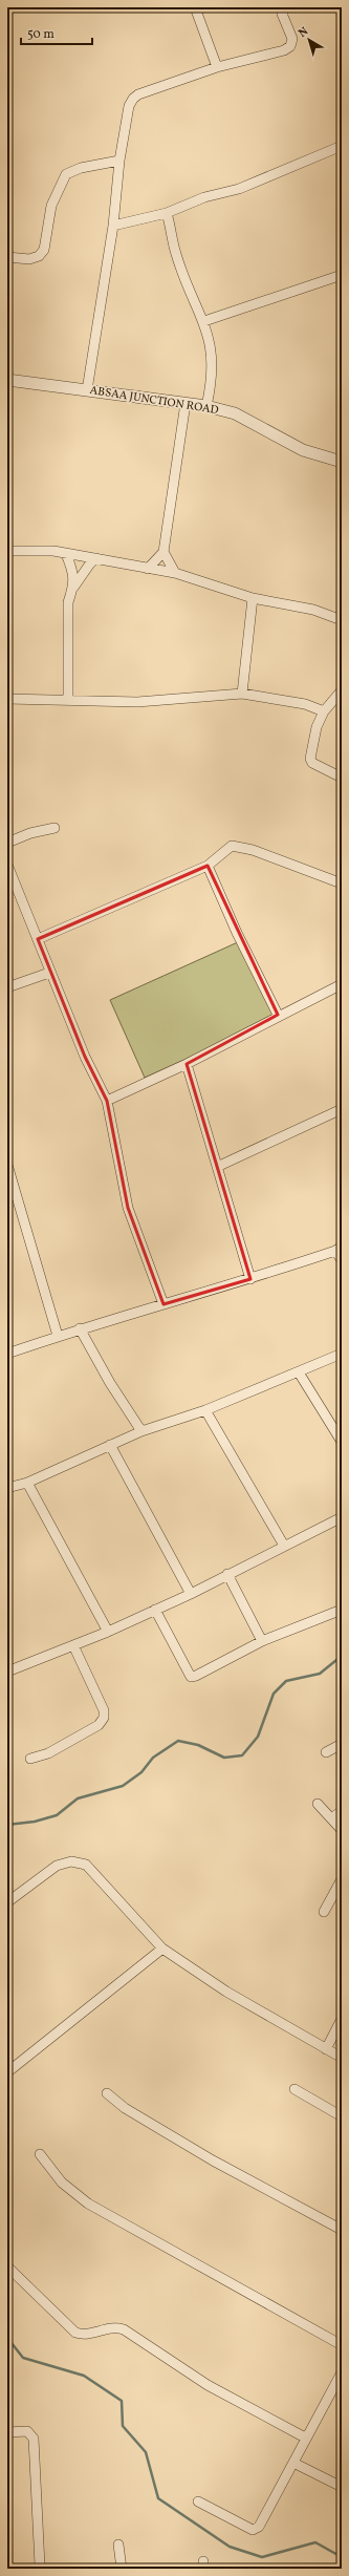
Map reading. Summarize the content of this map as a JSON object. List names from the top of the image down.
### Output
{
  "streets": {
    "street": ["ABSAA JUNCTION ROAD"]
  },
  "scale_bar": "50 m",
  "north": "top left"
}
